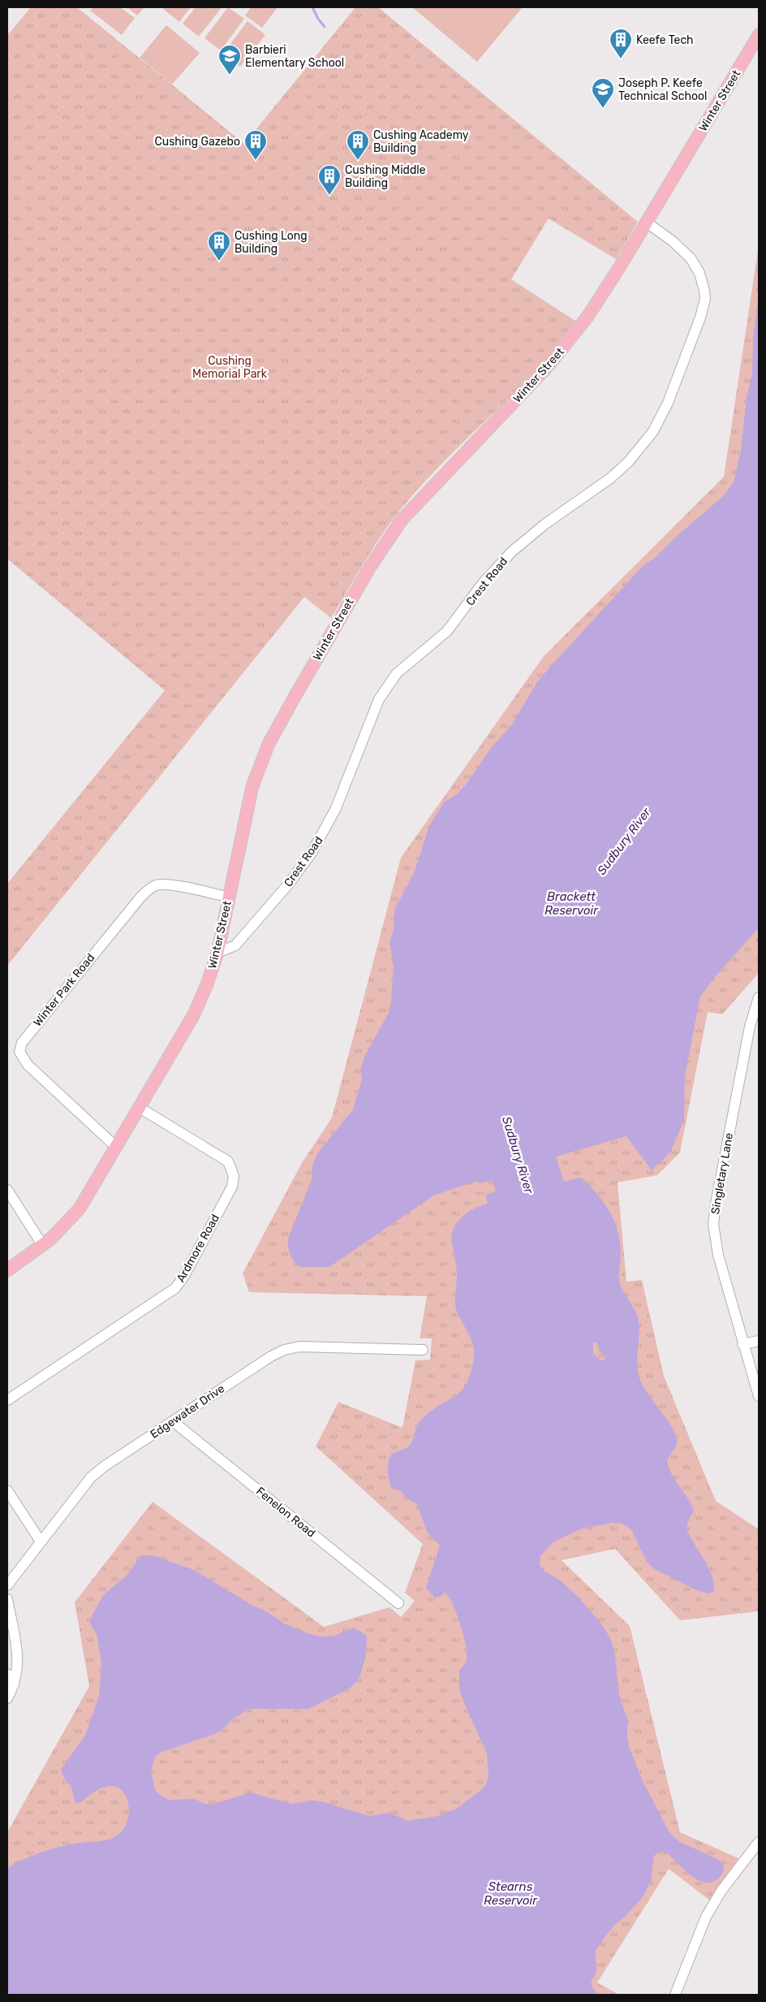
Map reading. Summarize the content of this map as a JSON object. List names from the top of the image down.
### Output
{
  "streets": {
    "main road": ["Winter Street"],
    "street": [
      "Crest Road",
      "Winter Park Road",
      "Singletary Lane",
      "Ardmore Road",
      "Edgewater Drive",
      "Fenelon Road"
    ]
  },
  "crossings": [
    ["Winter Street", "Crest Road"],
    ["Winter Street", "Winter Park Road"],
    ["Winter Street", "Ardmore Road"],
    ["Edgewater Drive", "Fenelon Road"]
  ],
  "water": ["Sudbury River", "Brackett Reservoir", "Stearns Reservoir"],
  "parks": ["Cushing Memorial Park"],
  "places": {
    "building": [
      "Keefe Tech",
      "Cushing Gazebo",
      "Cushing Academy Building",
      "Cushing Middle Building",
      "Cushing Long Building"
    ],
    "school or university": ["Barbieri Elementary School", "Joseph P. Keefe Technical School"]
  }
}
